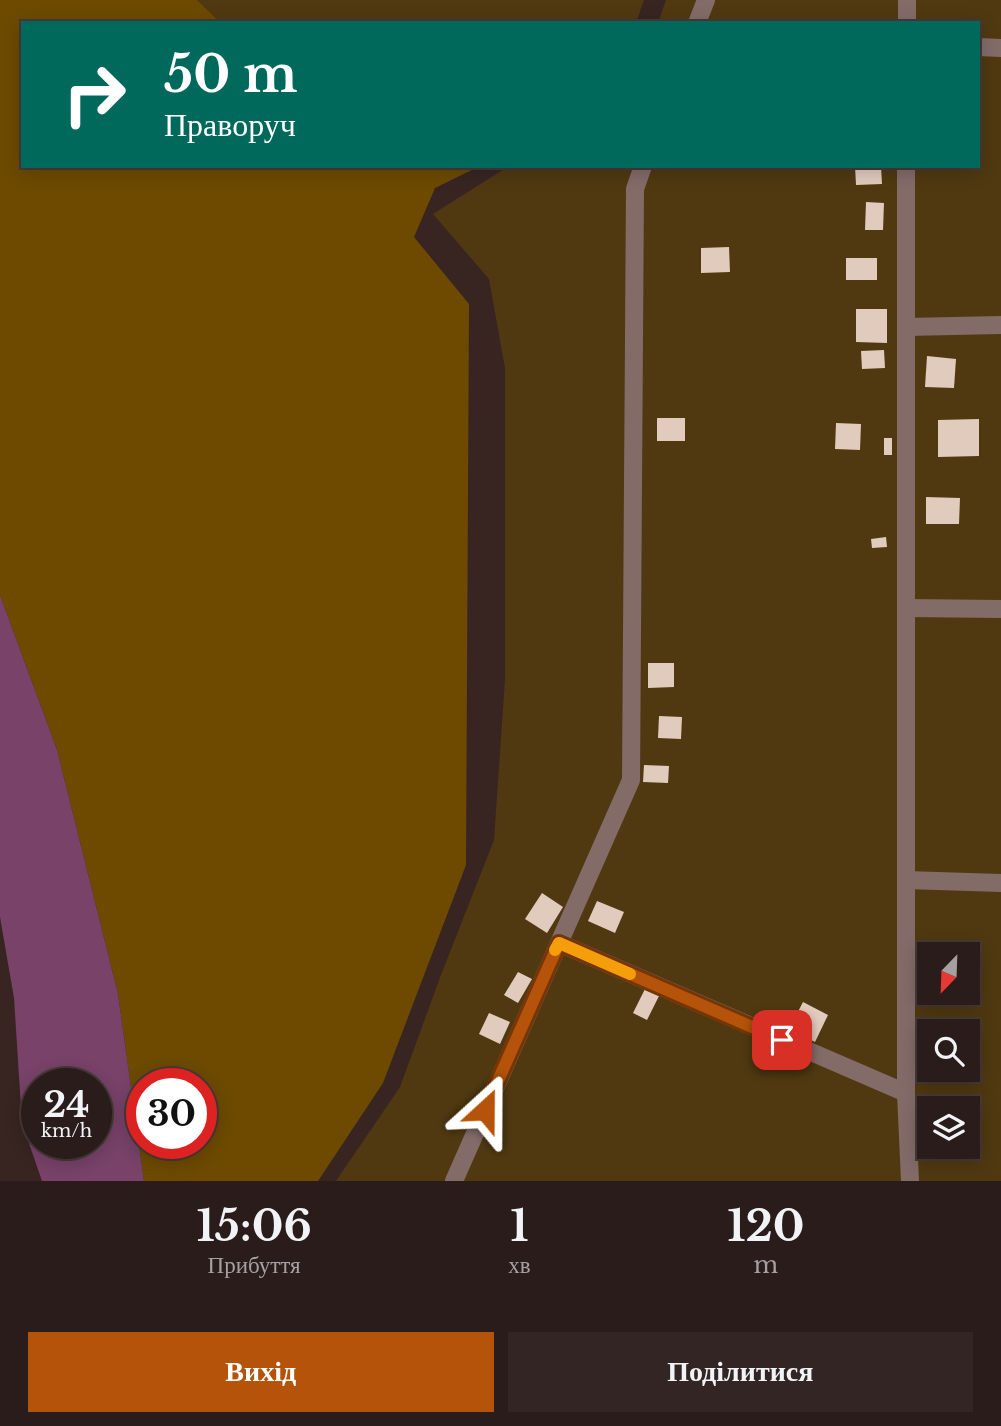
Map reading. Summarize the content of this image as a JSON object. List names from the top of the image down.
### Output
{
  "north": "bottom left",
  "page": {
    "turn": ["50 m", "Праворуч"],
    "speed": "24 km/h",
    "limit": "30",
    "eta": [
      "15:06",
      "Прибуття",
      "1",
      "хв",
      "120",
      "m"
    ],
    "buttons": ["Вихід", "Поділитися"]
  }
}
